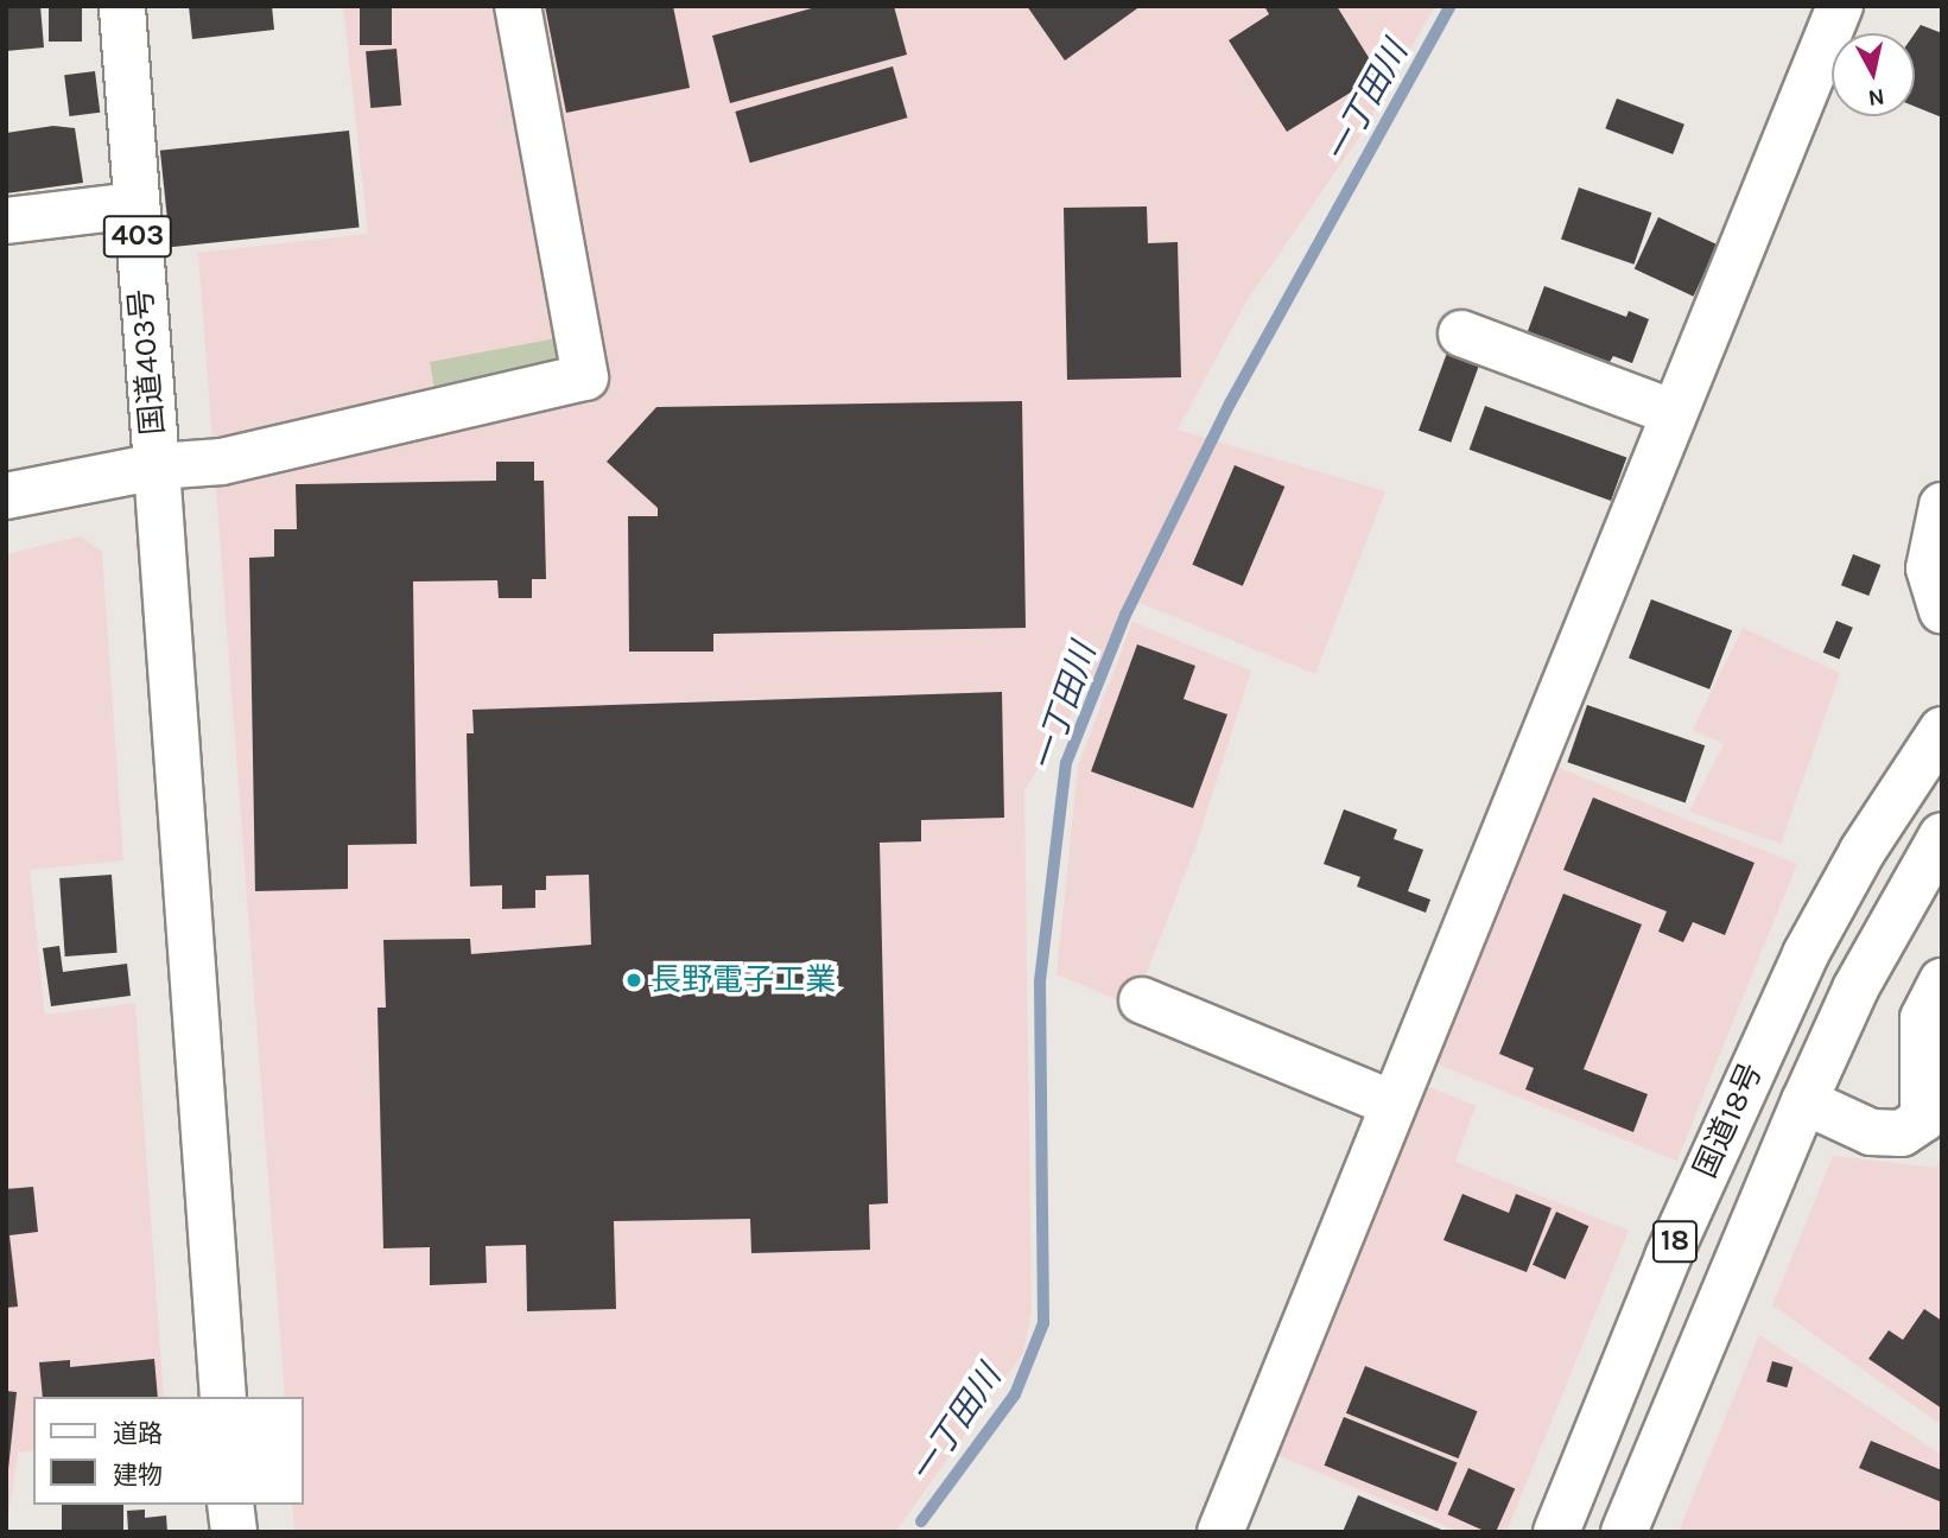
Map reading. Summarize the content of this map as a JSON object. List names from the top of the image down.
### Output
{
  "streets": {
    "main road": [
      "403",
      "国道403号",
      "国道18号",
      "18"
    ]
  },
  "water": ["一丁田川"],
  "places": ["長野電子工業"],
  "legend": ["道路", "建物"],
  "north": "bottom"
}
